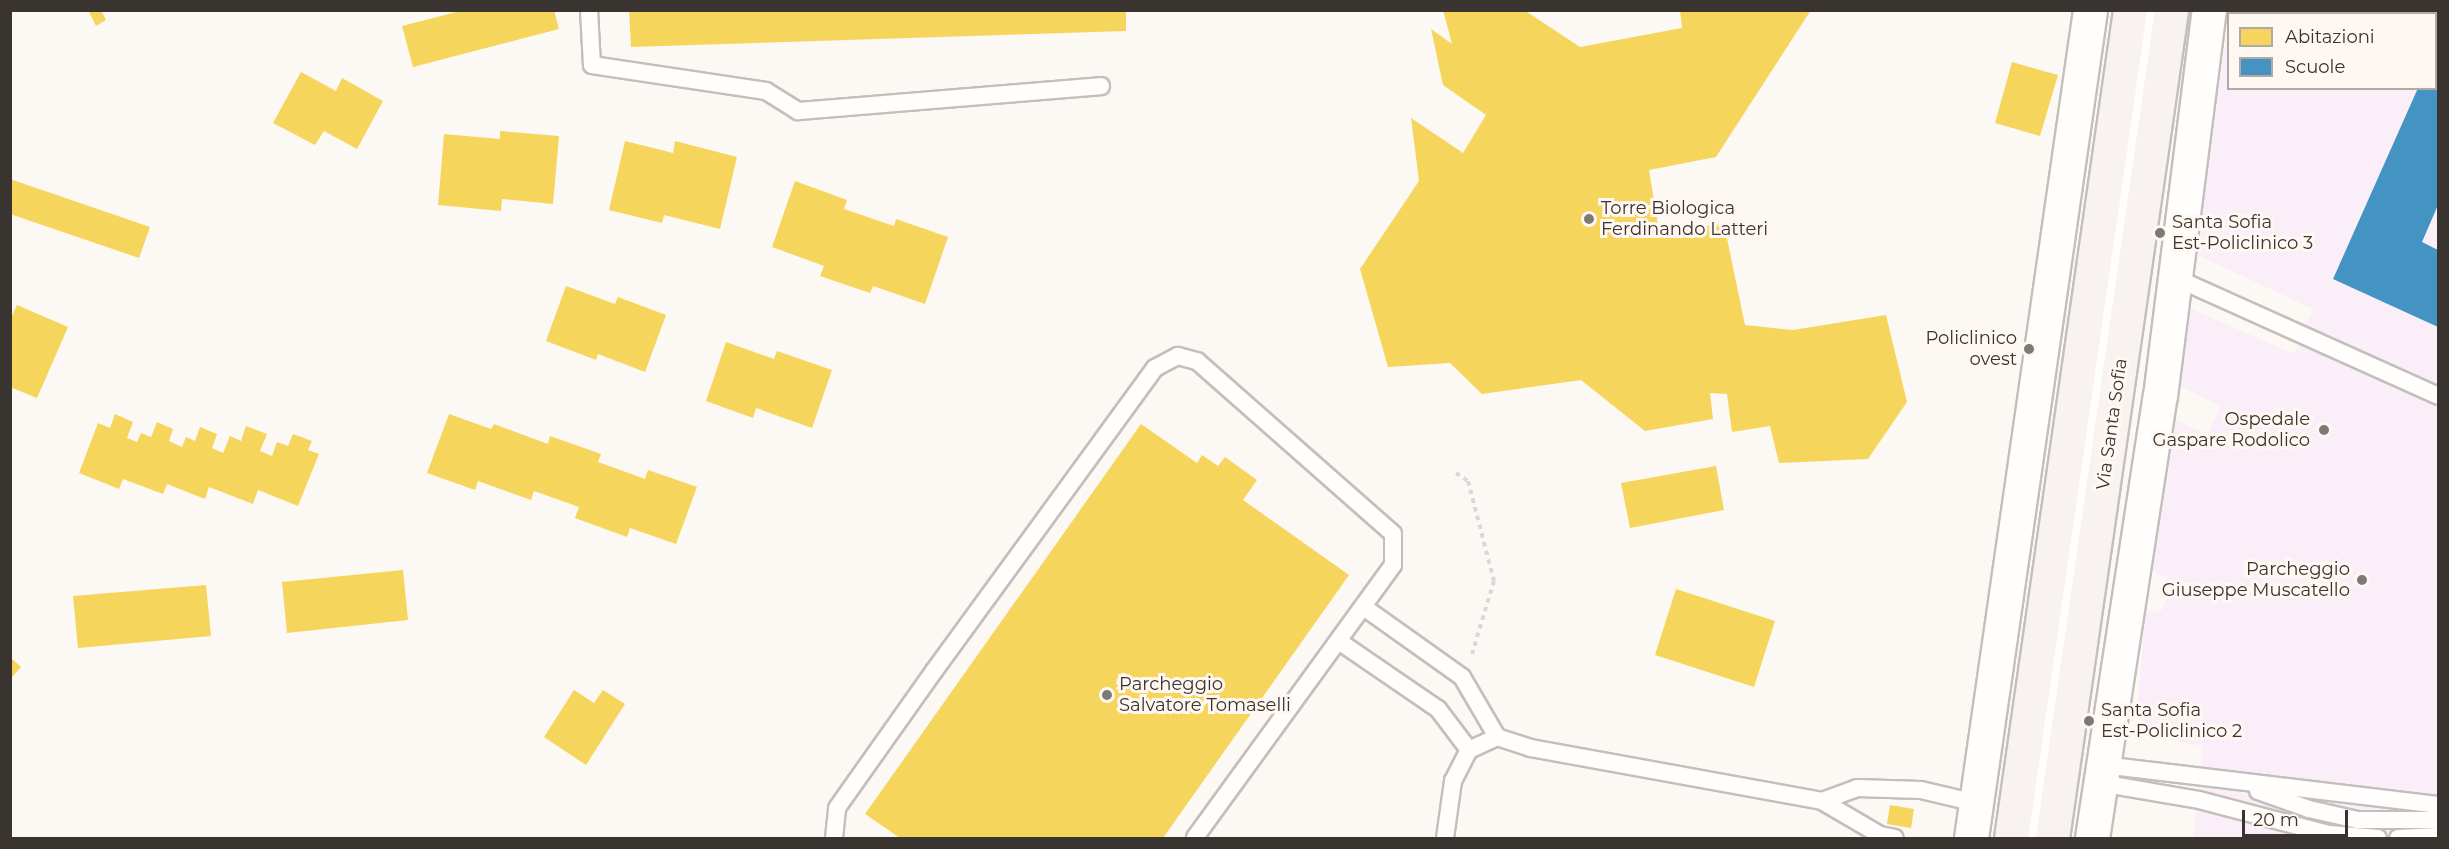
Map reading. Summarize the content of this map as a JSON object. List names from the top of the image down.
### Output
{
  "streets": {
    "main road": ["Via Santa Sofia"]
  },
  "places": [
    "Torre Biologica Ferdinando Latteri",
    "Santa Sofia Est-Policlinico 3",
    "Policlinico ovest",
    "Ospedale Gaspare Rodolico",
    "Parcheggio Giuseppe Muscatello",
    "Parcheggio Salvatore Tomaselli",
    "Santa Sofia Est-Policlinico 2"
  ],
  "legend": ["Abitazioni", "Scuole"],
  "scale_bar": "20 m"
}
